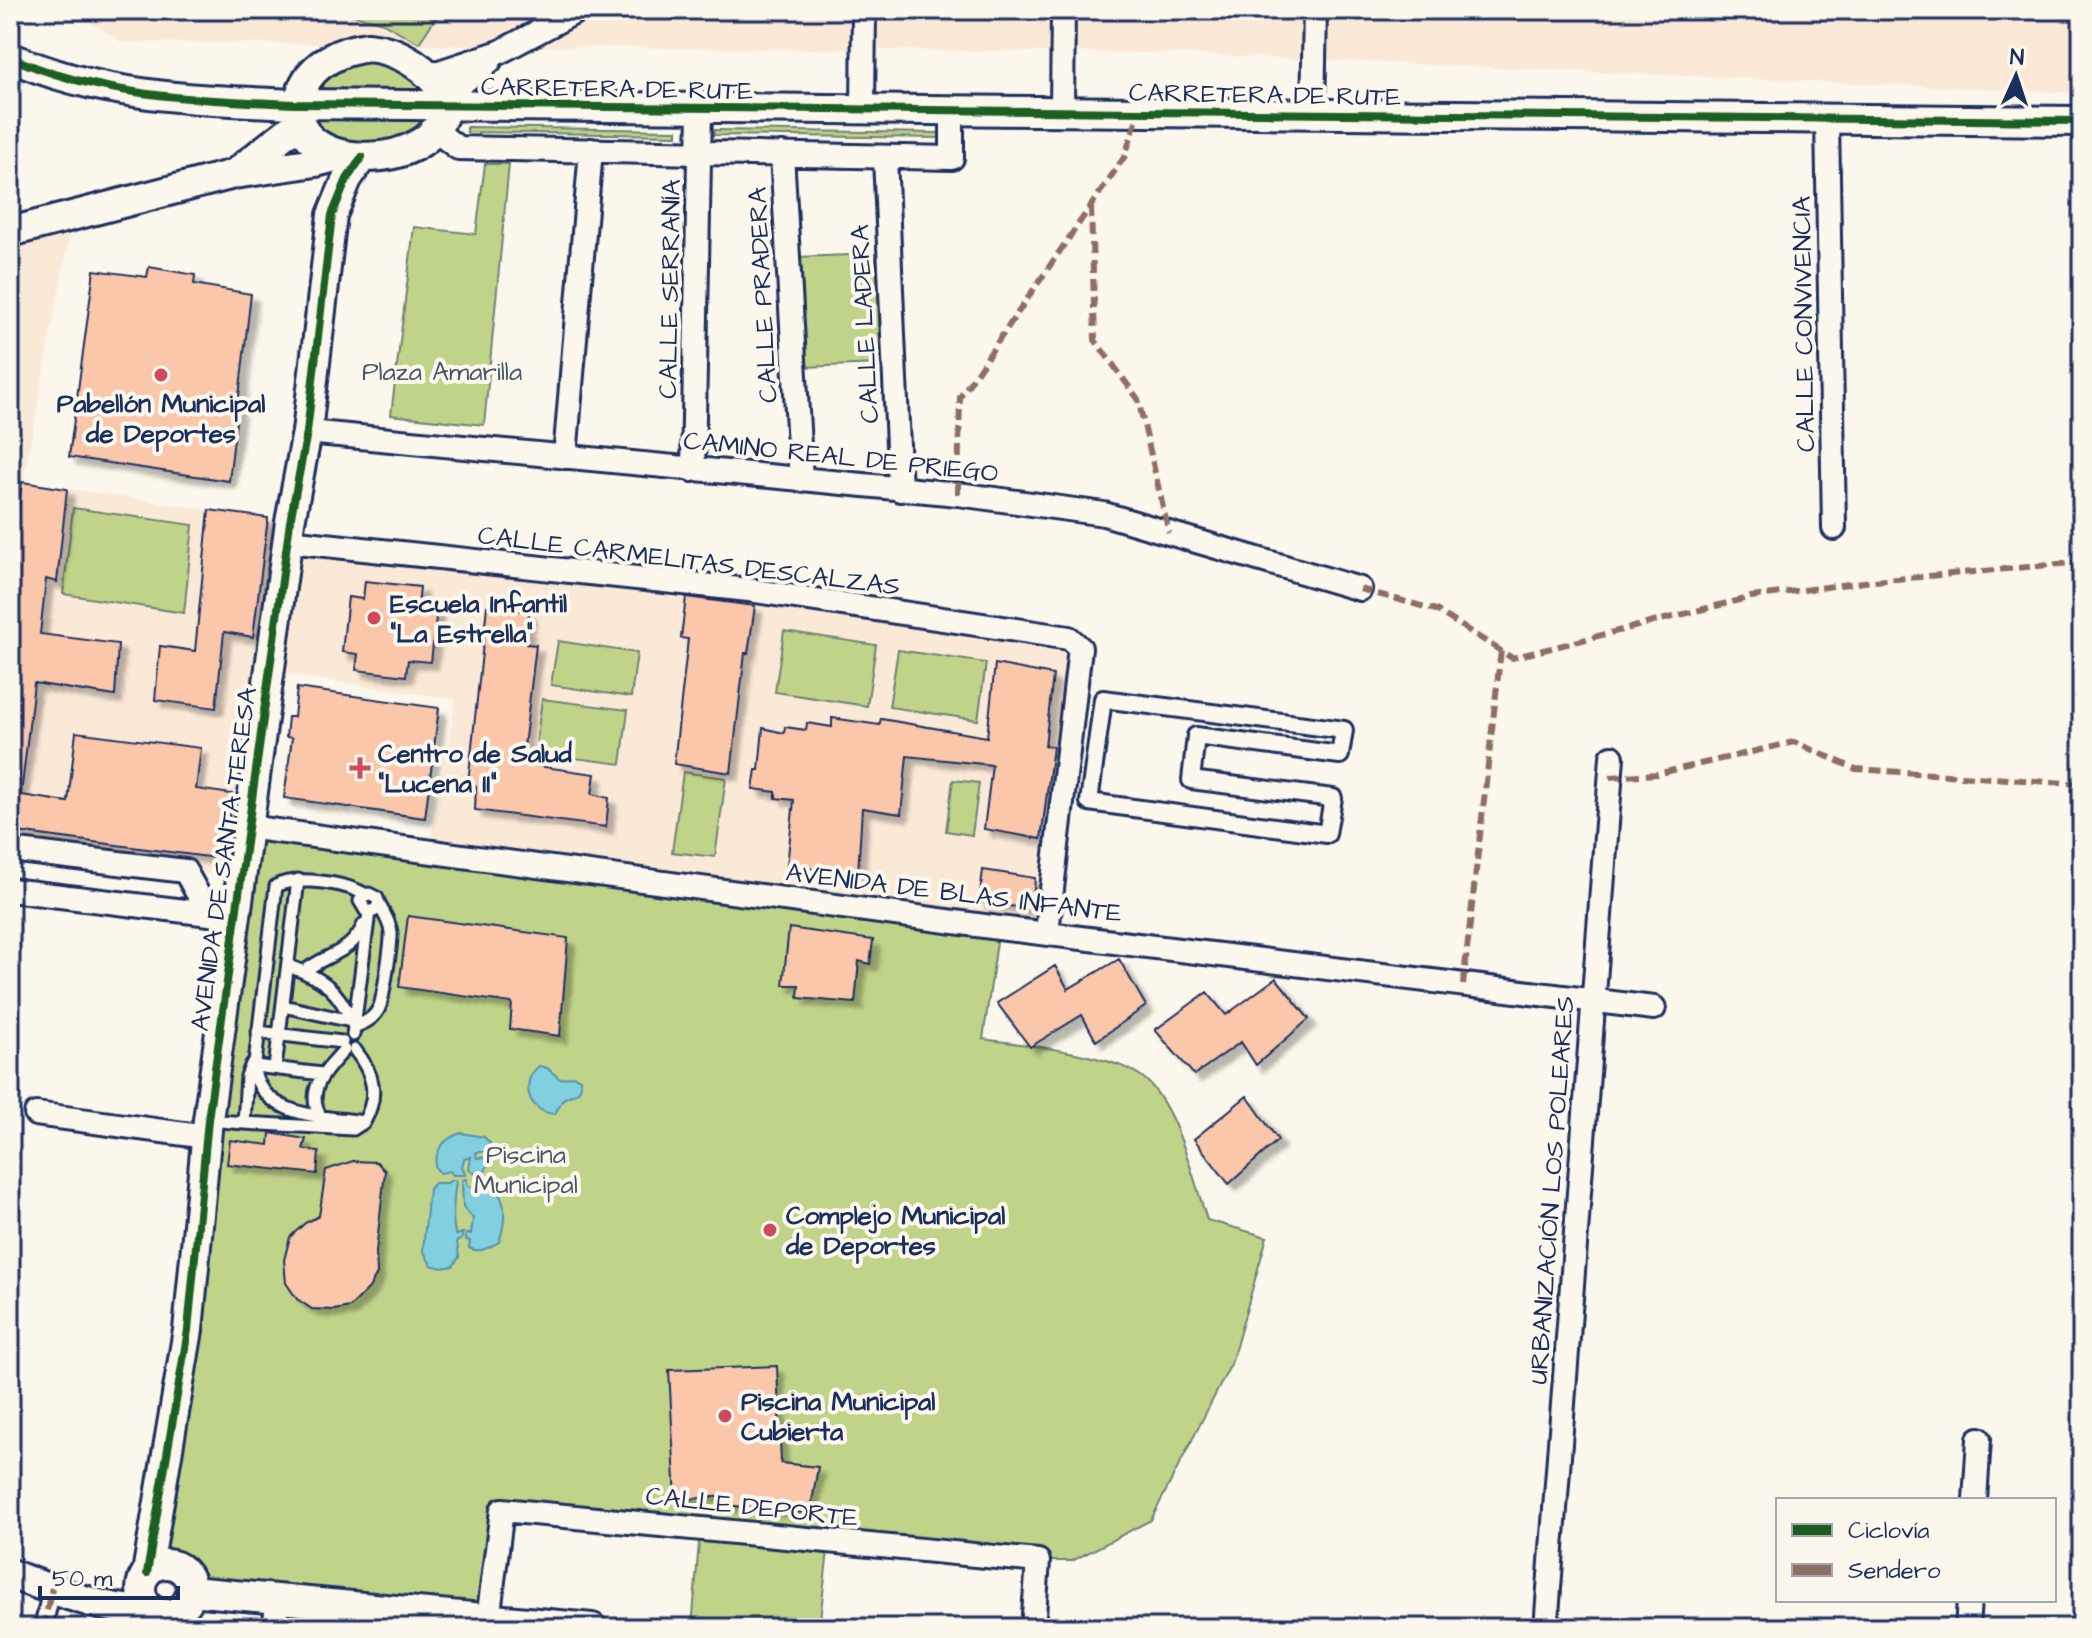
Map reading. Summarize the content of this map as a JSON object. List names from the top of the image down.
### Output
{
  "streets": {
    "street": [
      "CARRETERA DE RUTE",
      "CALLE SERRANÍA",
      "CALLE PRADERA",
      "CALLE LADERA",
      "CALLE CONVIVENCIA",
      "CAMINO REAL DE PRIEGO",
      "CALLE CARMELITAS DESCALZAS",
      "AVENIDA DE SANTA TERESA",
      "AVENIDA DE BLAS INFANTE",
      "URBANIZACIÓN LOS POLEARES",
      "CALLE DEPORTE"
    ]
  },
  "crossings": [
    ["CARRETERA DE RUTE", "CALLE SERRANÍA"],
    ["CARRETERA DE RUTE", "CALLE CONVIVENCIA"],
    ["CARRETERA DE RUTE", "AVENIDA DE SANTA TERESA"],
    ["CALLE SERRANÍA", "CAMINO REAL DE PRIEGO"],
    ["CALLE PRADERA", "CAMINO REAL DE PRIEGO"],
    ["CALLE LADERA", "CAMINO REAL DE PRIEGO"],
    ["CAMINO REAL DE PRIEGO", "AVENIDA DE SANTA TERESA"],
    ["CALLE CARMELITAS DESCALZAS", "AVENIDA DE SANTA TERESA"],
    ["CALLE CARMELITAS DESCALZAS", "AVENIDA DE BLAS INFANTE"],
    ["AVENIDA DE SANTA TERESA", "AVENIDA DE BLAS INFANTE"],
    ["AVENIDA DE BLAS INFANTE", "URBANIZACIÓN LOS POLEARES"]
  ],
  "parks": ["Plaza Amarilla", "Piscina Municipal"],
  "places": {
    "other": [
      "Pabellón Municipal de Deportes",
      "Escuela Infantil \"La Estrella\"",
      "Complejo Municipal de Deportes",
      "Piscina Municipal Cubierta"
    ],
    "health": ["Centro de Salud \"Lucena II\""]
  },
  "legend": ["Ciclovía", "Sendero"],
  "scale_bar": "50 m",
  "north": "top"
}
